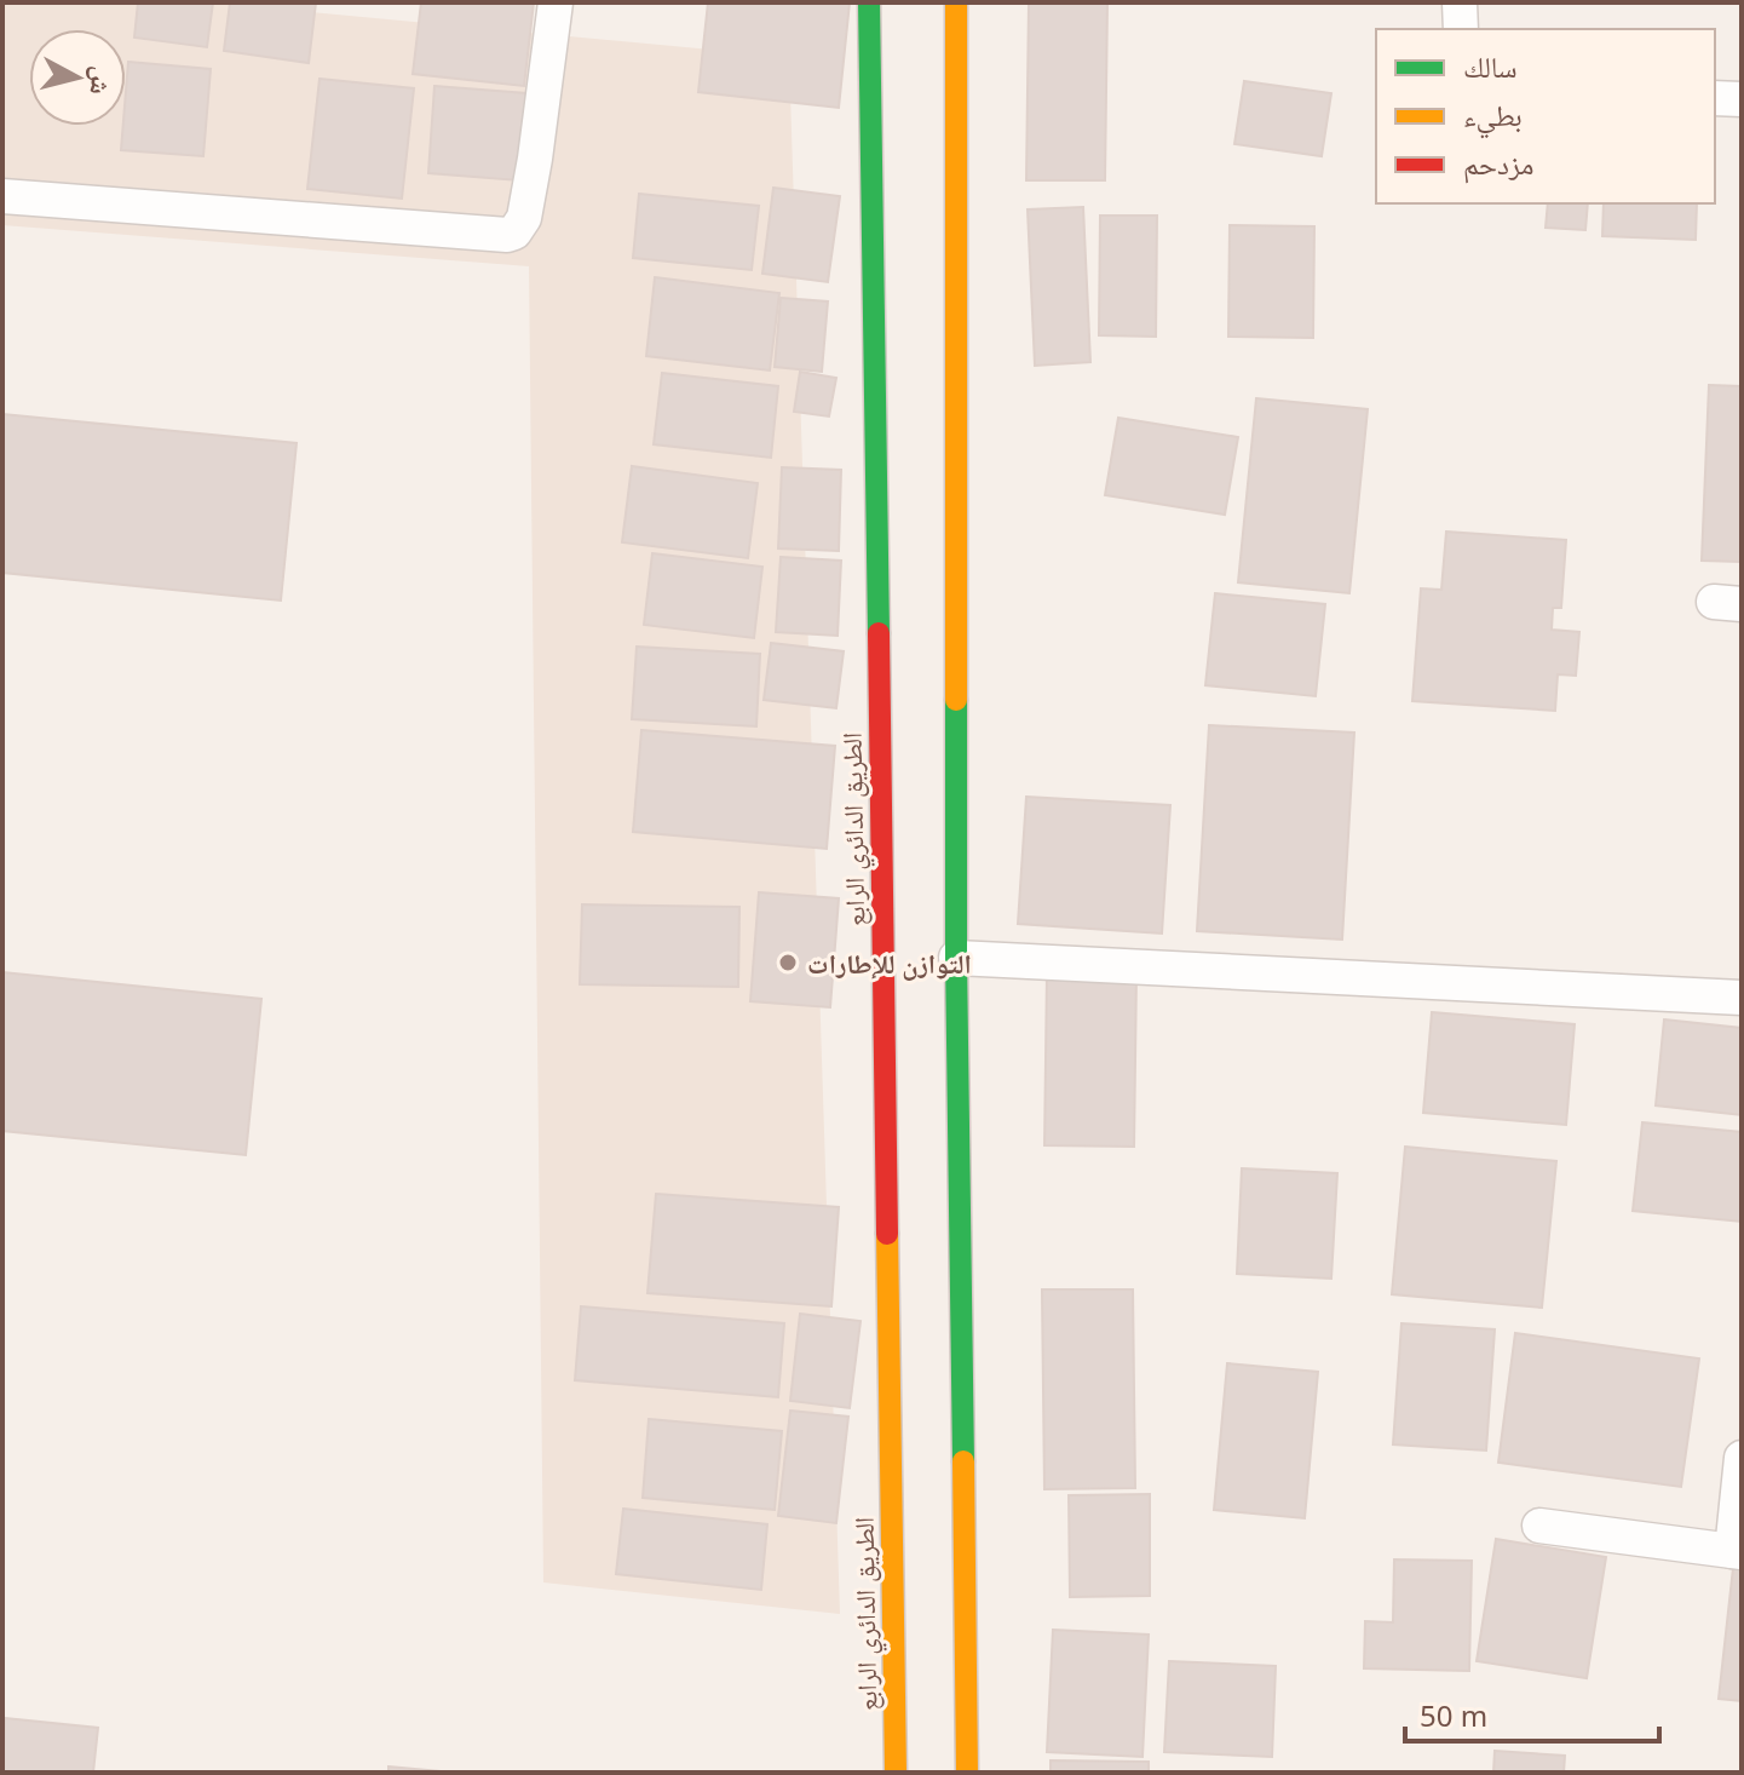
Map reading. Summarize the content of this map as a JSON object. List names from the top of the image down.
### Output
{
  "streets": {
    "main road": ["الطريق الدائري الرابع"]
  },
  "places": ["التوازن للإطارات"],
  "legend": ["سالك", "بطيء", "مزدحم"],
  "scale_bar": "50 m",
  "north": "right"
}
